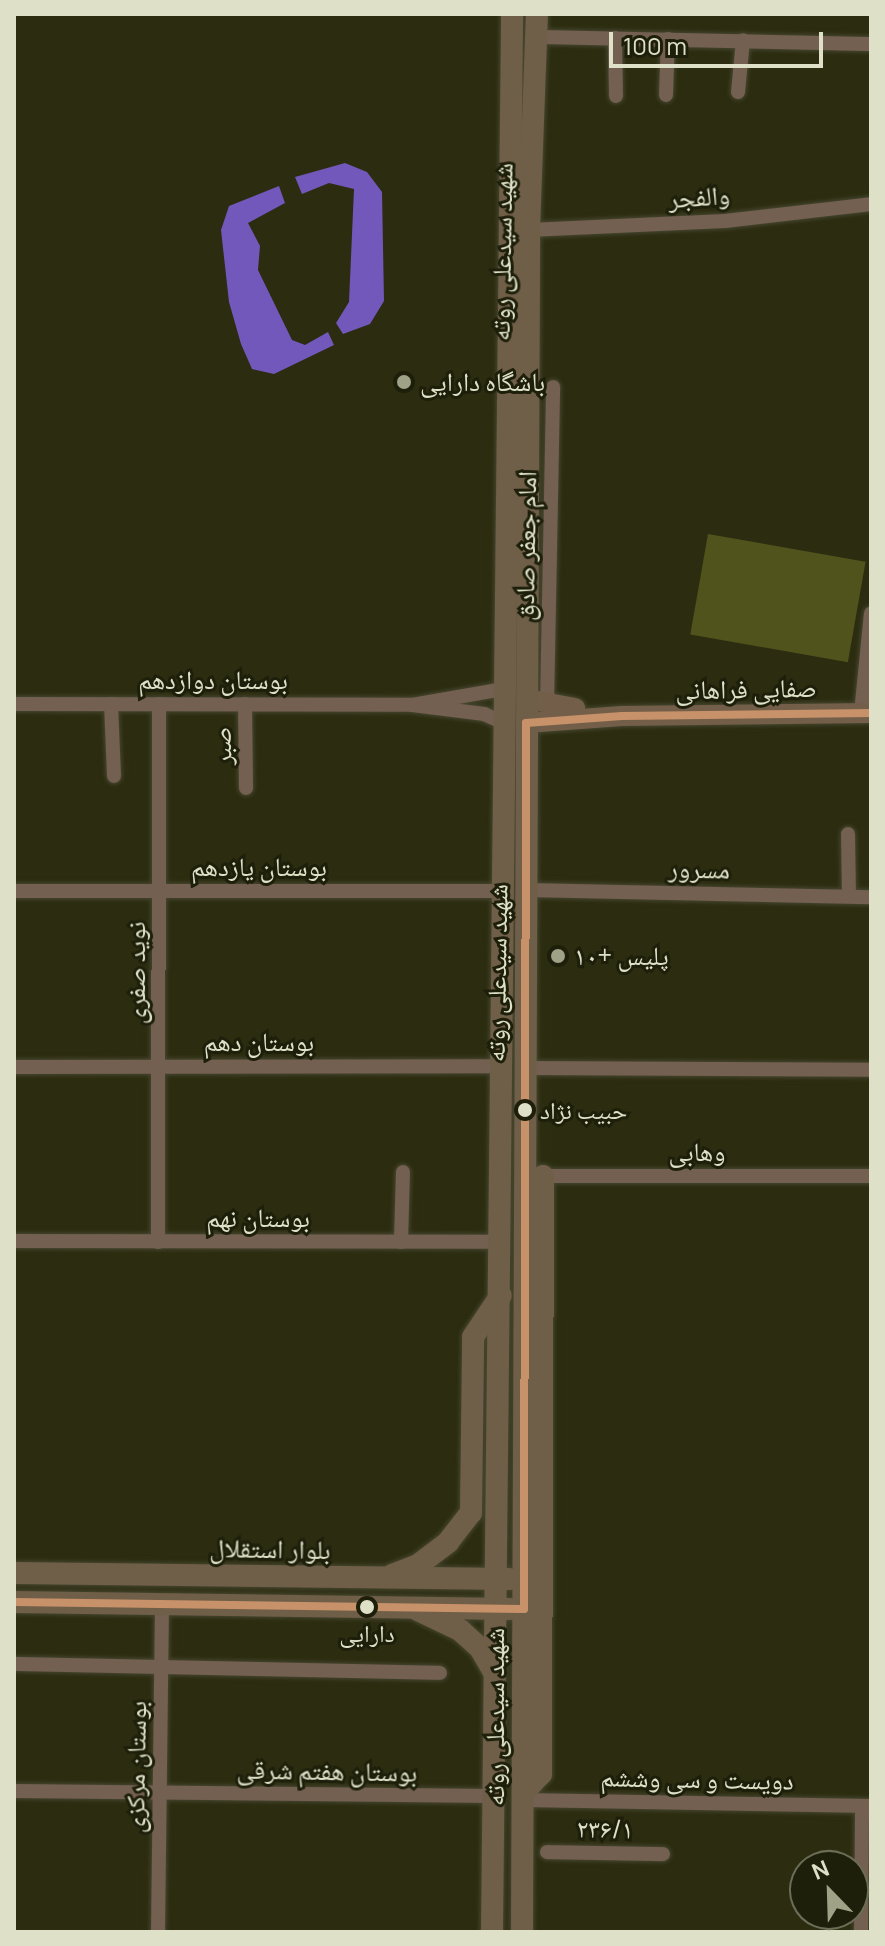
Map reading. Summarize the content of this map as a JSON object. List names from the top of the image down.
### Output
{
  "streets": {
    "main road": ["شهید سیدعلی روته", "صفایی فراهانی", "بلوار استقلال"],
    "street": [
      "والفجر",
      "امام جعفر صادق",
      "بوستان دوازدهم",
      "صبر",
      "بوستان یازدهم",
      "مسرور",
      "نوید صفری",
      "بوستان دهم",
      "وهابی",
      "بوستان نهم",
      "بوستان مرکزی",
      "بوستان هفتم شرقی",
      "دویست و سی وششم",
      "۲۳۶/۱"
    ]
  },
  "crossings": [
    ["والفجر", "شهید سیدعلی روته"],
    ["شهید سیدعلی روته", "امام جعفر صادق"],
    ["شهید سیدعلی روته", "بوستان دوازدهم"],
    ["شهید سیدعلی روته", "صفایی فراهانی"],
    ["شهید سیدعلی روته", "بوستان یازدهم"],
    ["شهید سیدعلی روته", "مسرور"],
    ["شهید سیدعلی روته", "بوستان دهم"],
    ["شهید سیدعلی روته", "وهابی"],
    ["شهید سیدعلی روته", "بوستان نهم"],
    ["شهید سیدعلی روته", "بلوار استقلال"],
    ["شهید سیدعلی روته", "بوستان هفتم شرقی"],
    ["شهید سیدعلی روته", "دویست و سی وششم"],
    ["امام جعفر صادق", "صفایی فراهانی"],
    ["بوستان دوازدهم", "صبر"],
    ["بوستان دوازدهم", "نوید صفری"],
    ["بوستان یازدهم", "مسرور"],
    ["بوستان یازدهم", "نوید صفری"],
    ["نوید صفری", "بوستان دهم"],
    ["نوید صفری", "بوستان نهم"],
    ["بوستان مرکزی", "بوستان هفتم شرقی"]
  ],
  "places": [
    "باشگاه دارایی",
    "پلیس +۱۰",
    "حبیب نژاد",
    "دارایی"
  ],
  "scale_bar": "100 m",
  "north": "top left"
}
